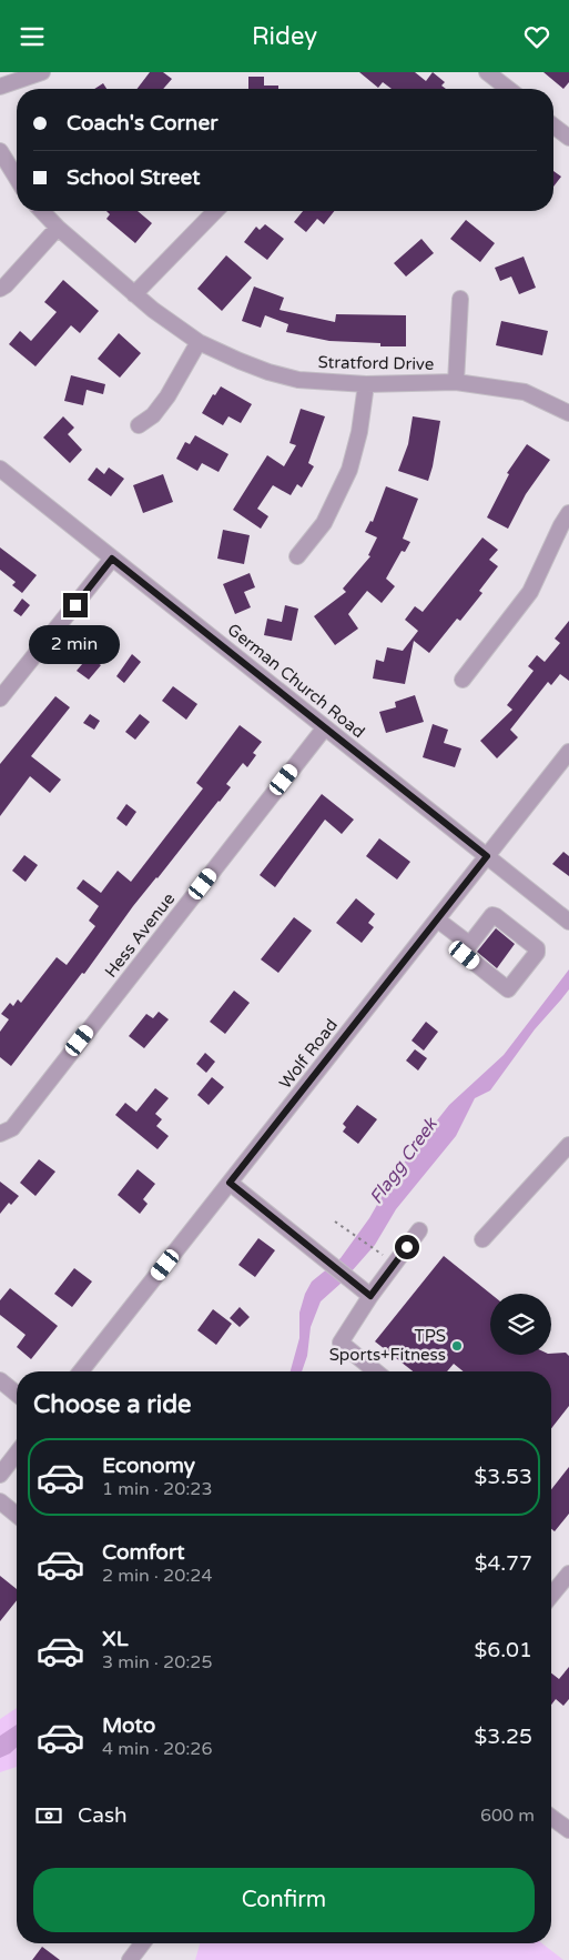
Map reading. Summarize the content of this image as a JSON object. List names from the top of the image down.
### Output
{
  "streets": {
    "street": [
      "Stratford Drive",
      "German Church Road",
      "Hess Avenue",
      "Wolf Road"
    ]
  },
  "crossings": [
    ["German Church Road", "Hess Avenue"],
    ["German Church Road", "Wolf Road"]
  ],
  "water": ["Flagg Creek"],
  "places": ["TPS Sports+Fitness"],
  "page": {
    "header": "Ridey",
    "banner": ["Coach's Corner", "School Street"],
    "bubble": "2 min",
    "heading": "Choose a ride",
    "list": [
      {
        "name": "Economy",
        "note": "1 min · 20:23",
        "value": "$3.53"
      },
      {
        "name": "Comfort",
        "note": "2 min · 20:24",
        "value": "$4.77"
      },
      {
        "name": "XL",
        "note": "3 min · 20:25",
        "value": "$6.01"
      },
      {
        "name": "Moto",
        "note": "4 min · 20:26",
        "value": "$3.25"
      }
    ],
    "pay": ["Cash", "600 m"],
    "buttons": "Confirm"
  }
}
